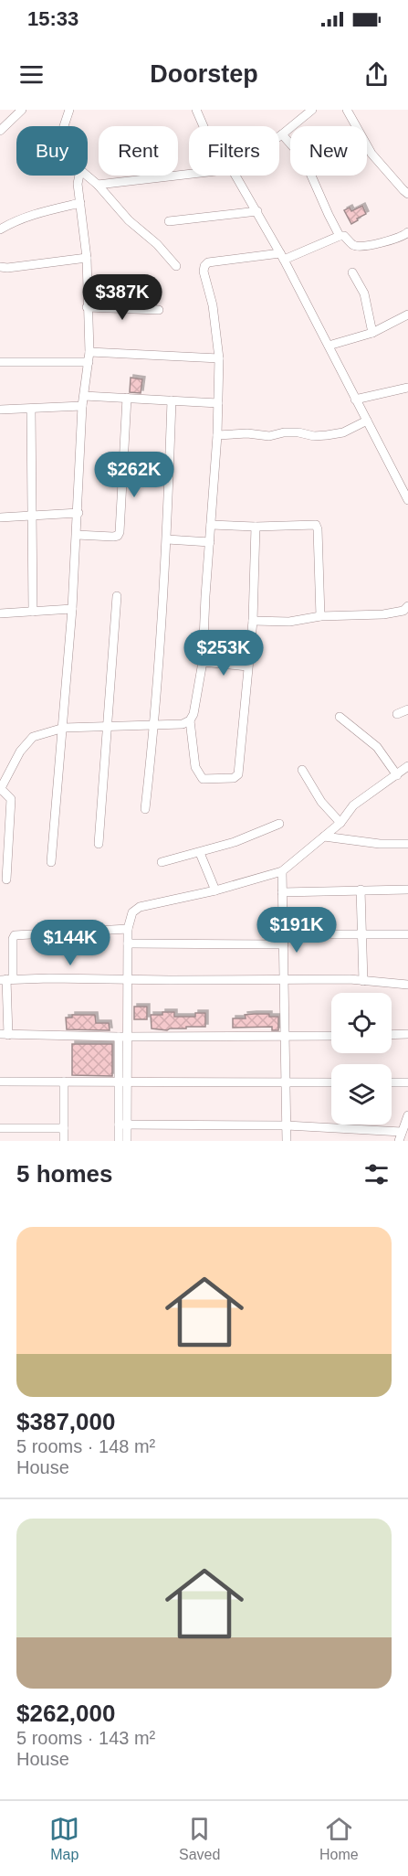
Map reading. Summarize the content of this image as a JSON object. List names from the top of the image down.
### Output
{
  "page": {
    "status": "15:33",
    "header": "Doorstep",
    "chip": [
      "Buy",
      "Rent",
      "Filters",
      "New"
    ],
    "price": [
      "$387K",
      "$262K",
      "$253K",
      "$191K",
      "$144K"
    ],
    "heading": "5 homes",
    "list": [
      {
        "name": "$387,000",
        "note": "5 rooms · 148 m² · House"
      },
      {
        "name": "$262,000",
        "note": "5 rooms · 143 m² · House"
      }
    ],
    "tabs": ["Map", "Saved", "Home"]
  }
}
